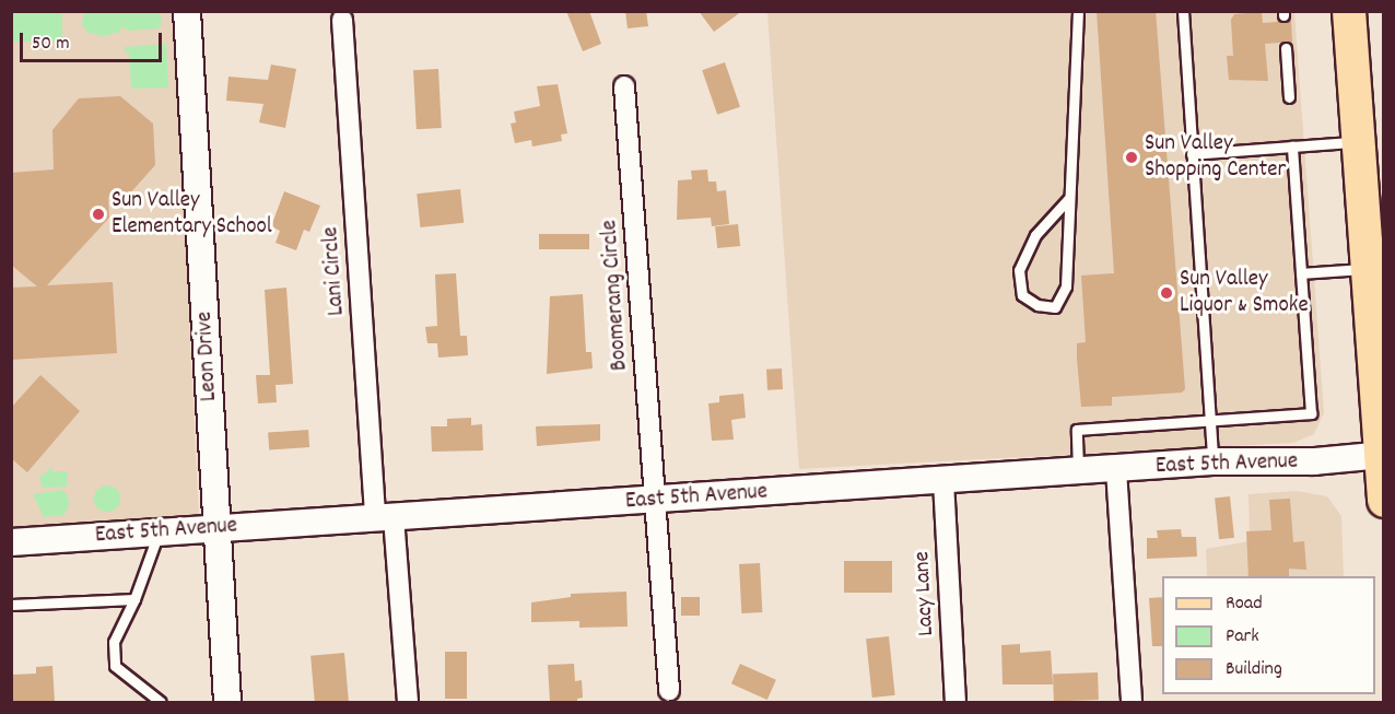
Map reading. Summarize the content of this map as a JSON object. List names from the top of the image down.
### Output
{
  "streets": {
    "street": [
      "Lani Circle",
      "Boomerang Circle",
      "Leon Drive",
      "East 5th Avenue",
      "Lacy Lane"
    ]
  },
  "crossings": [
    ["Lani Circle", "East 5th Avenue"],
    ["Boomerang Circle", "East 5th Avenue"],
    ["Leon Drive", "East 5th Avenue"],
    ["East 5th Avenue", "Lacy Lane"]
  ],
  "places": ["Sun Valley Shopping Center", "Sun Valley Elementary School", "Sun Valley Liquor & Smoke"],
  "legend": ["Road", "Park", "Building"],
  "scale_bar": "50 m"
}
